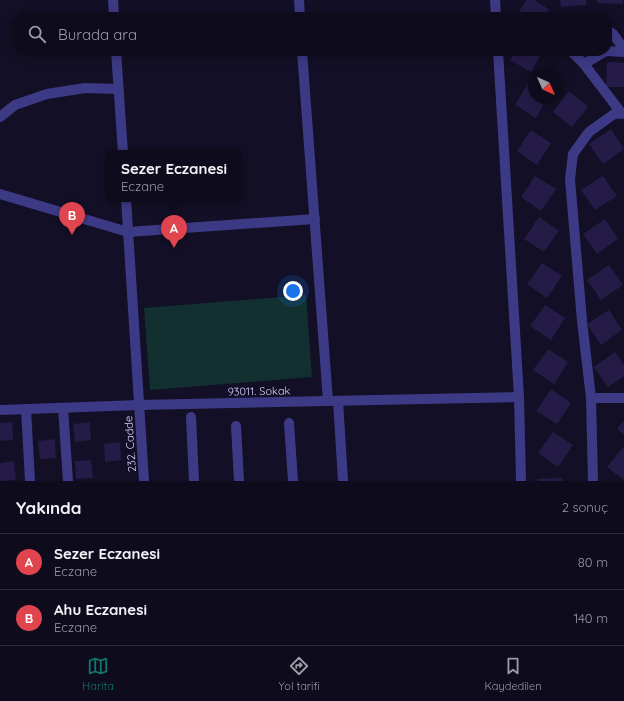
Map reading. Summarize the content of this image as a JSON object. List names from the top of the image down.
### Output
{
  "streets": {
    "street": ["93011. Sokak", "232. Cadde"]
  },
  "crossings": [
    ["93011. Sokak", "232. Cadde"]
  ],
  "north": "bottom right",
  "page": {
    "search": "Burada ara",
    "popup": ["Sezer Eczanesi", "Eczane"],
    "pins": ["B", "A"],
    "heading": ["Yakında", "2 sonuç"],
    "list": [
      {
        "mark": "A",
        "name": "Sezer Eczanesi",
        "note": "Eczane",
        "value": "80 m"
      },
      {
        "mark": "B",
        "name": "Ahu Eczanesi",
        "note": "Eczane",
        "value": "140 m"
      }
    ],
    "nav": ["Harita", "Yol tarifi", "Kaydedilen"]
  }
}
